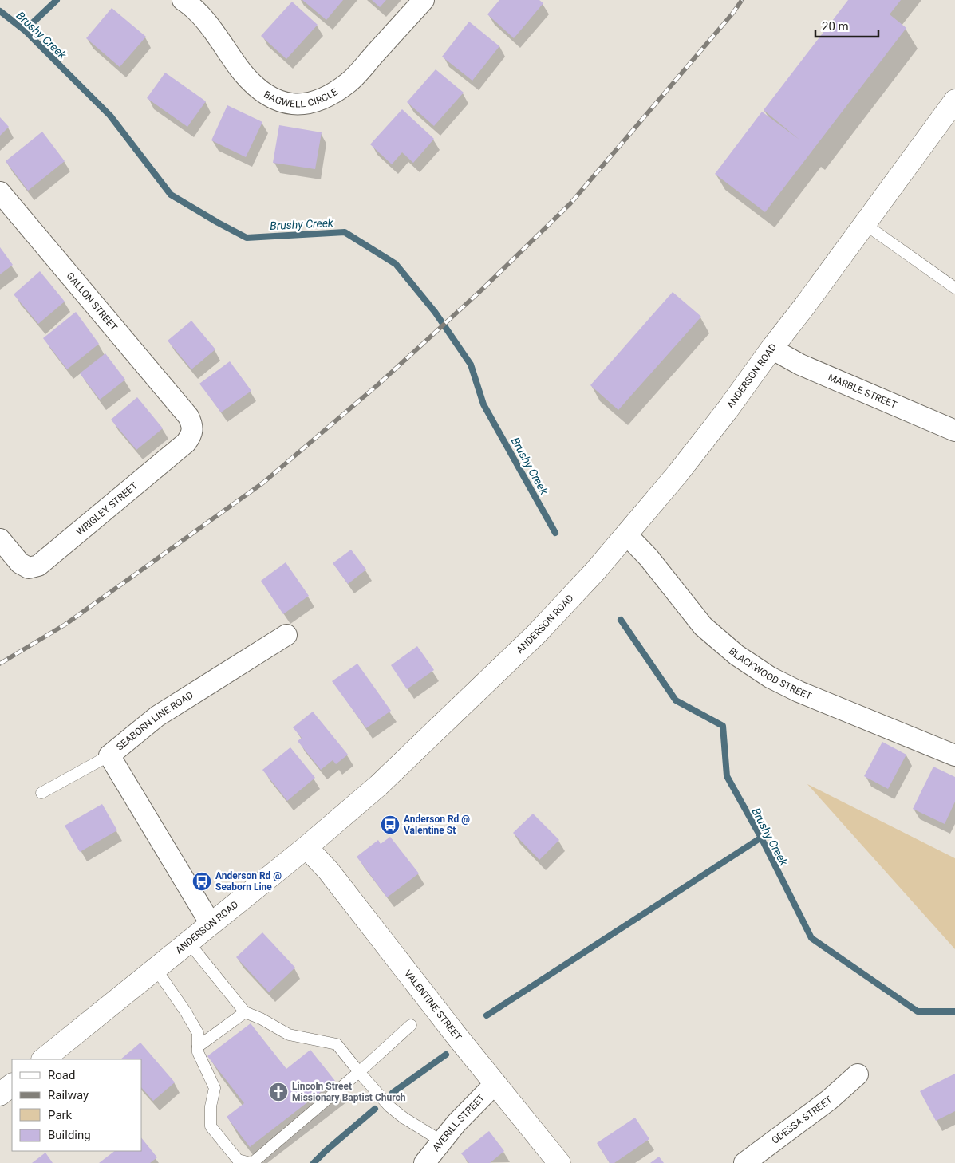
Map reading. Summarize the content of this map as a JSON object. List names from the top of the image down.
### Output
{
  "streets": {
    "main road": ["ANDERSON ROAD", "VALENTINE STREET"],
    "street": [
      "BAGWELL CIRCLE",
      "GALLON STREET",
      "MARBLE STREET",
      "WRIGLEY STREET",
      "BLACKWOOD STREET",
      "SEABORN LINE ROAD",
      "ODESSA STREET",
      "AVERILL STREET"
    ]
  },
  "crossings": [
    ["GALLON STREET", "WRIGLEY STREET"],
    ["ANDERSON ROAD", "MARBLE STREET"],
    ["ANDERSON ROAD", "BLACKWOOD STREET"],
    ["ANDERSON ROAD", "SEABORN LINE ROAD"],
    ["ANDERSON ROAD", "VALENTINE STREET"],
    ["VALENTINE STREET", "AVERILL STREET"]
  ],
  "water": ["Brushy Creek"],
  "places": {
    "bus stop": ["Anderson Rd @ Valentine St", "Anderson Rd @ Seaborn Line"],
    "church": ["Lincoln Street Missionary Baptist Church"]
  },
  "legend": [
    "Road",
    "Railway",
    "Park",
    "Building"
  ],
  "scale_bar": "20 m"
}
